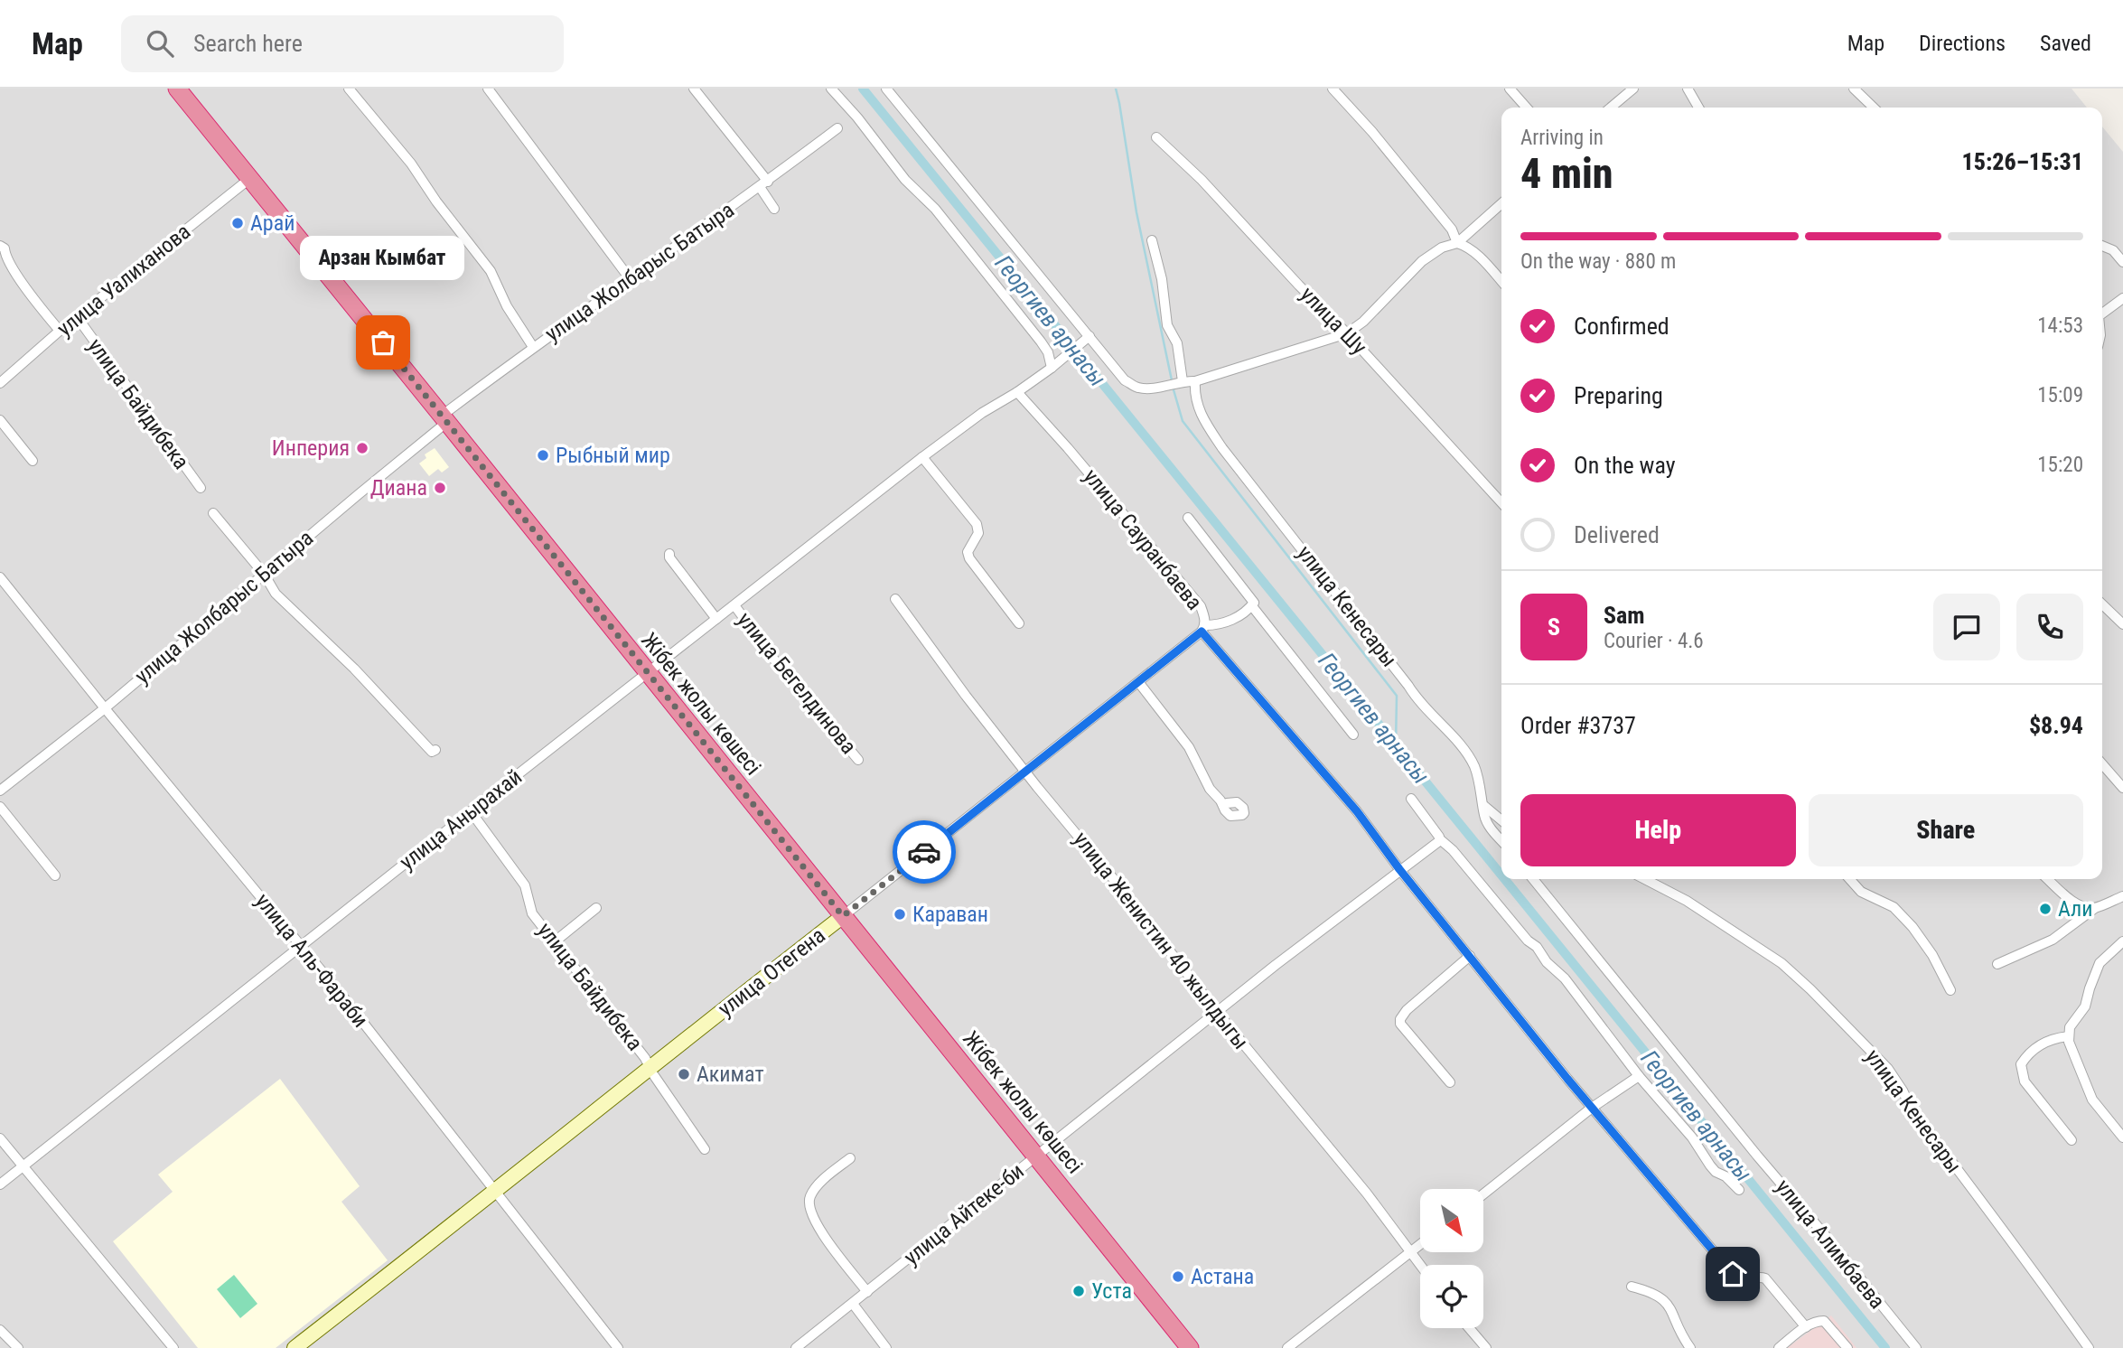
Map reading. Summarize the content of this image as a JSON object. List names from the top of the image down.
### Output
{
  "streets": {
    "highway": ["Жібек жолы көшесі"],
    "main road": ["улица Отегена"],
    "street": [
      "улица Жолбарыс Батыра",
      "улица Уалиханова",
      "улица Шу",
      "улица Байдибека",
      "улица Сауранбаева",
      "улица Кенесары",
      "улица Бегелдинова",
      "улица Анырахай",
      "улица Женистин 40 жылдыгы",
      "улица Аль-Фараби",
      "улица Айтеке-би",
      "улица Алимбаева"
    ]
  },
  "crossings": [
    ["улица Жолбарыс Батыра", "Жібек жолы көшесі"],
    ["улица Жолбарыс Батыра", "улица Аль-Фараби"],
    ["улица Уалиханова", "улица Байдибека"],
    ["улица Уалиханова", "Жібек жолы көшесі"],
    ["улица Байдибека", "улица Анырахай"],
    ["улица Байдибека", "улица Отегена"],
    ["улица Сауранбаева", "улица Анырахай"],
    ["улица Сауранбаева", "улица Отегена"],
    ["улица Сауранбаева", "улица Айтеке-би"],
    ["улица Бегелдинова", "улица Анырахай"],
    ["Жібек жолы көшесі", "улица Анырахай"],
    ["Жібек жолы көшесі", "улица Отегена"],
    ["Жібек жолы көшесі", "улица Айтеке-би"],
    ["улица Анырахай", "улица Аль-Фараби"],
    ["улица Женистин 40 жылдыгы", "улица Отегена"],
    ["улица Женистин 40 жылдыгы", "улица Айтеке-би"],
    ["улица Аль-Фараби", "улица Отегена"]
  ],
  "water": ["Георгиев арнасы"],
  "places": [
    "Арай",
    "Арзан Кымбат",
    "Инперия",
    "Рыбный мир",
    "Диана",
    "Али",
    "Караван",
    "Акимат",
    "Астана",
    "Уста"
  ],
  "north": "bottom right",
  "page": {
    "header": "Map",
    "search": "Search here",
    "nav": ["Map", "Directions", "Saved"],
    "heading": ["4 min", "Arriving in", "15:26–15:31"],
    "panel": [
      "Sam",
      "Courier · 4.6",
      "Order #3737",
      "$8.94"
    ],
    "bar": "On the way · 880 m",
    "bubble": "Арзан Кымбат",
    "list": [
      ["Confirmed", "14:53"],
      ["Preparing", "15:09"],
      ["On the way", "15:20"],
      "Delivered"
    ],
    "round": "S",
    "buttons": ["Help", "Share"]
  }
}
